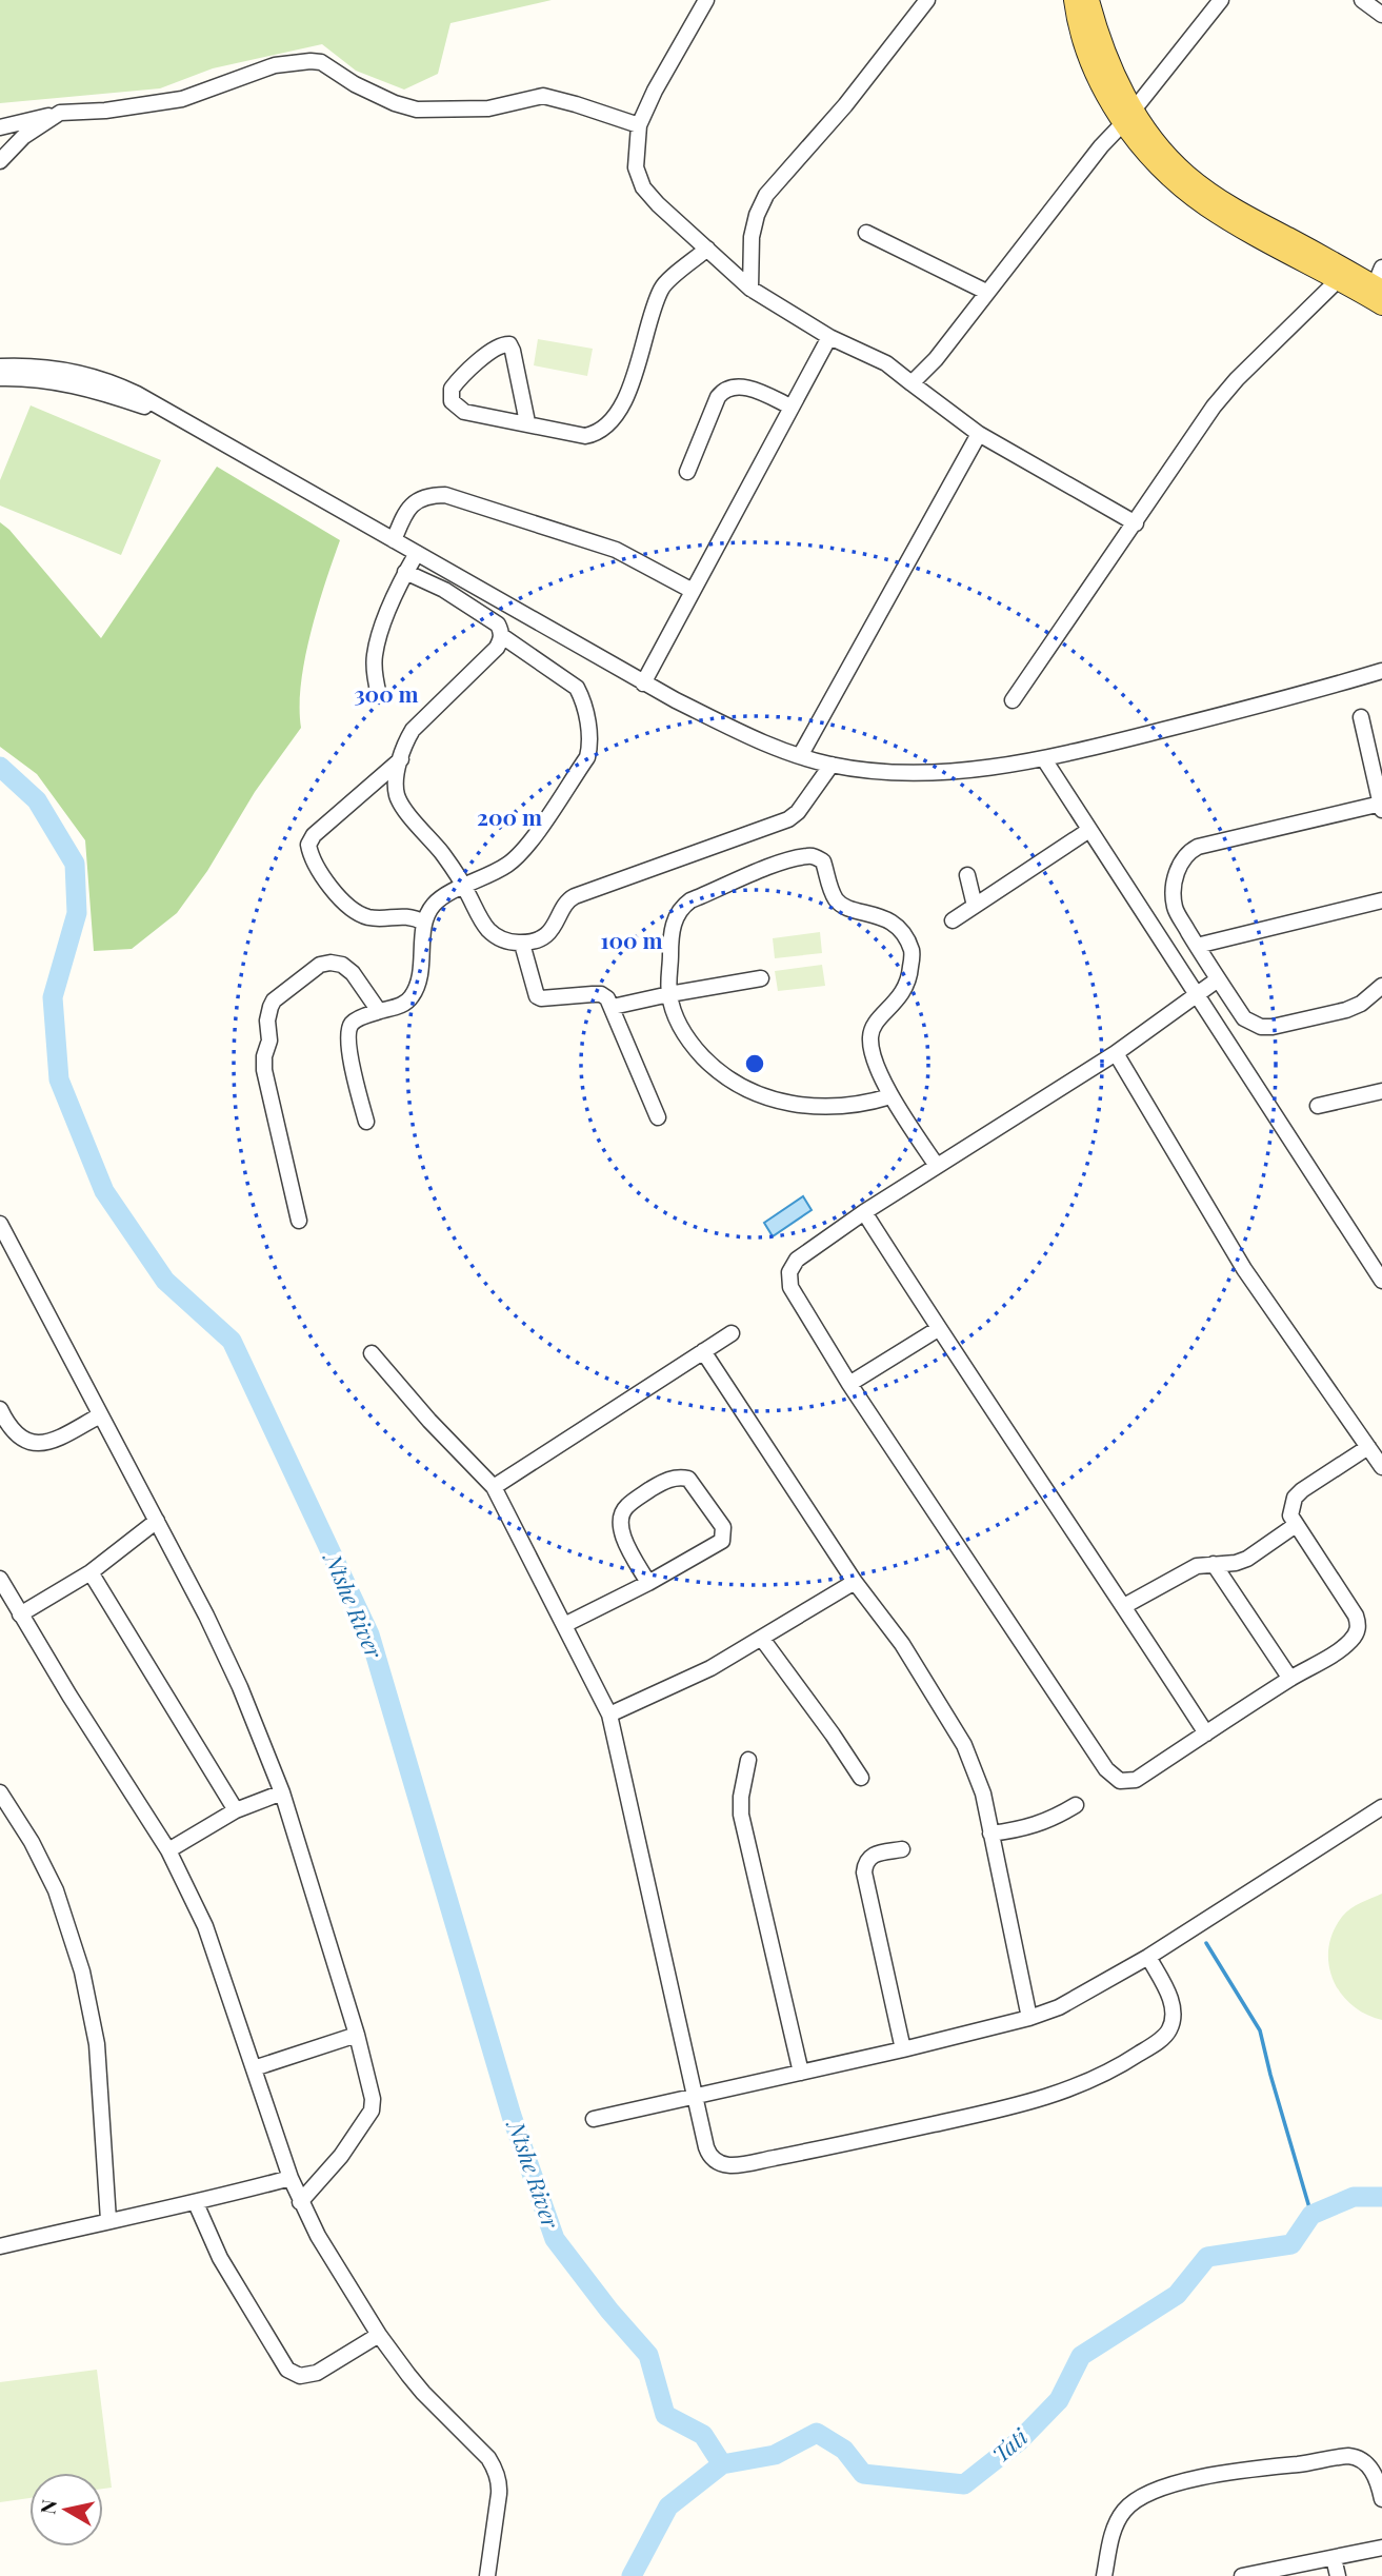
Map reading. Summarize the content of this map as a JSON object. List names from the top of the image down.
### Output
{
  "water": ["Ntshe River", "Tati"],
  "north": "left",
  "rings": ["300 m", "200 m", "100 m"]
}
